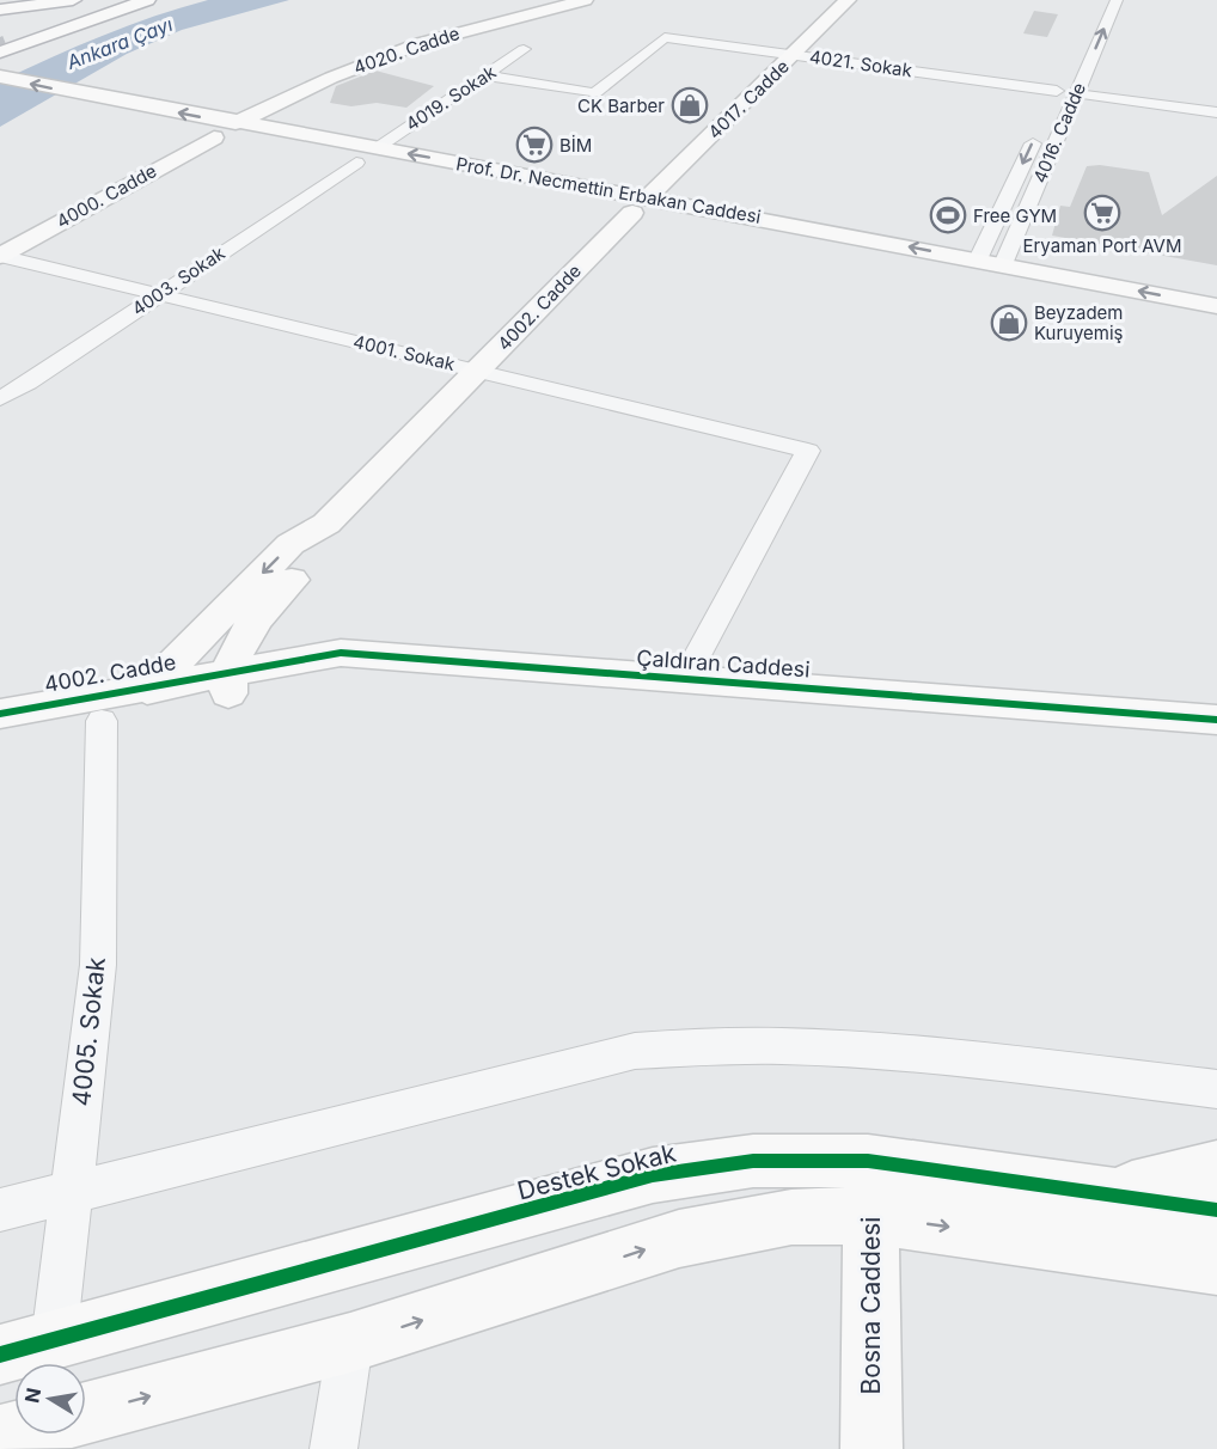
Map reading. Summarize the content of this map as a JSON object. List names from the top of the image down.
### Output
{
  "streets": {
    "main road": [
      "4020. Cadde",
      "4017. Cadde",
      "Prof. Dr. Necmettin Erbakan Caddesi",
      "4000. Cadde",
      "4002. Cadde",
      "Çaldıran Caddesi",
      "Destek Sokak",
      "Bosna Caddesi"
    ],
    "street": [
      "4021. Sokak",
      "4019. Sokak",
      "4016. Cadde",
      "4003. Sokak",
      "4001. Sokak",
      "4005. Sokak"
    ]
  },
  "crossings": [
    ["4020. Cadde", "Prof. Dr. Necmettin Erbakan Caddesi"],
    ["4021. Sokak", "4019. Sokak"],
    ["4021. Sokak", "4017. Cadde"],
    ["4021. Sokak", "4016. Cadde"],
    ["4019. Sokak", "Prof. Dr. Necmettin Erbakan Caddesi"],
    ["4017. Cadde", "Prof. Dr. Necmettin Erbakan Caddesi"],
    ["4017. Cadde", "4002. Cadde"],
    ["4016. Cadde", "Prof. Dr. Necmettin Erbakan Caddesi"],
    ["Prof. Dr. Necmettin Erbakan Caddesi", "4000. Cadde"],
    ["Prof. Dr. Necmettin Erbakan Caddesi", "4003. Sokak"],
    ["Prof. Dr. Necmettin Erbakan Caddesi", "4002. Cadde"],
    ["4000. Cadde", "4001. Sokak"],
    ["4003. Sokak", "4001. Sokak"],
    ["4002. Cadde", "4001. Sokak"],
    ["4002. Cadde", "Çaldıran Caddesi"],
    ["4002. Cadde", "4005. Sokak"],
    ["4001. Sokak", "Çaldıran Caddesi"],
    ["4005. Sokak", "Destek Sokak"],
    ["Destek Sokak", "Bosna Caddesi"]
  ],
  "water": ["Ankara Çayı"],
  "places": {
    "shop": ["CK Barber", "Beyzadem Kuruyemiş"],
    "supermarket": ["BİM", "Eryaman Port AVM"],
    "sports": ["Free GYM"]
  },
  "north": "left"
}
